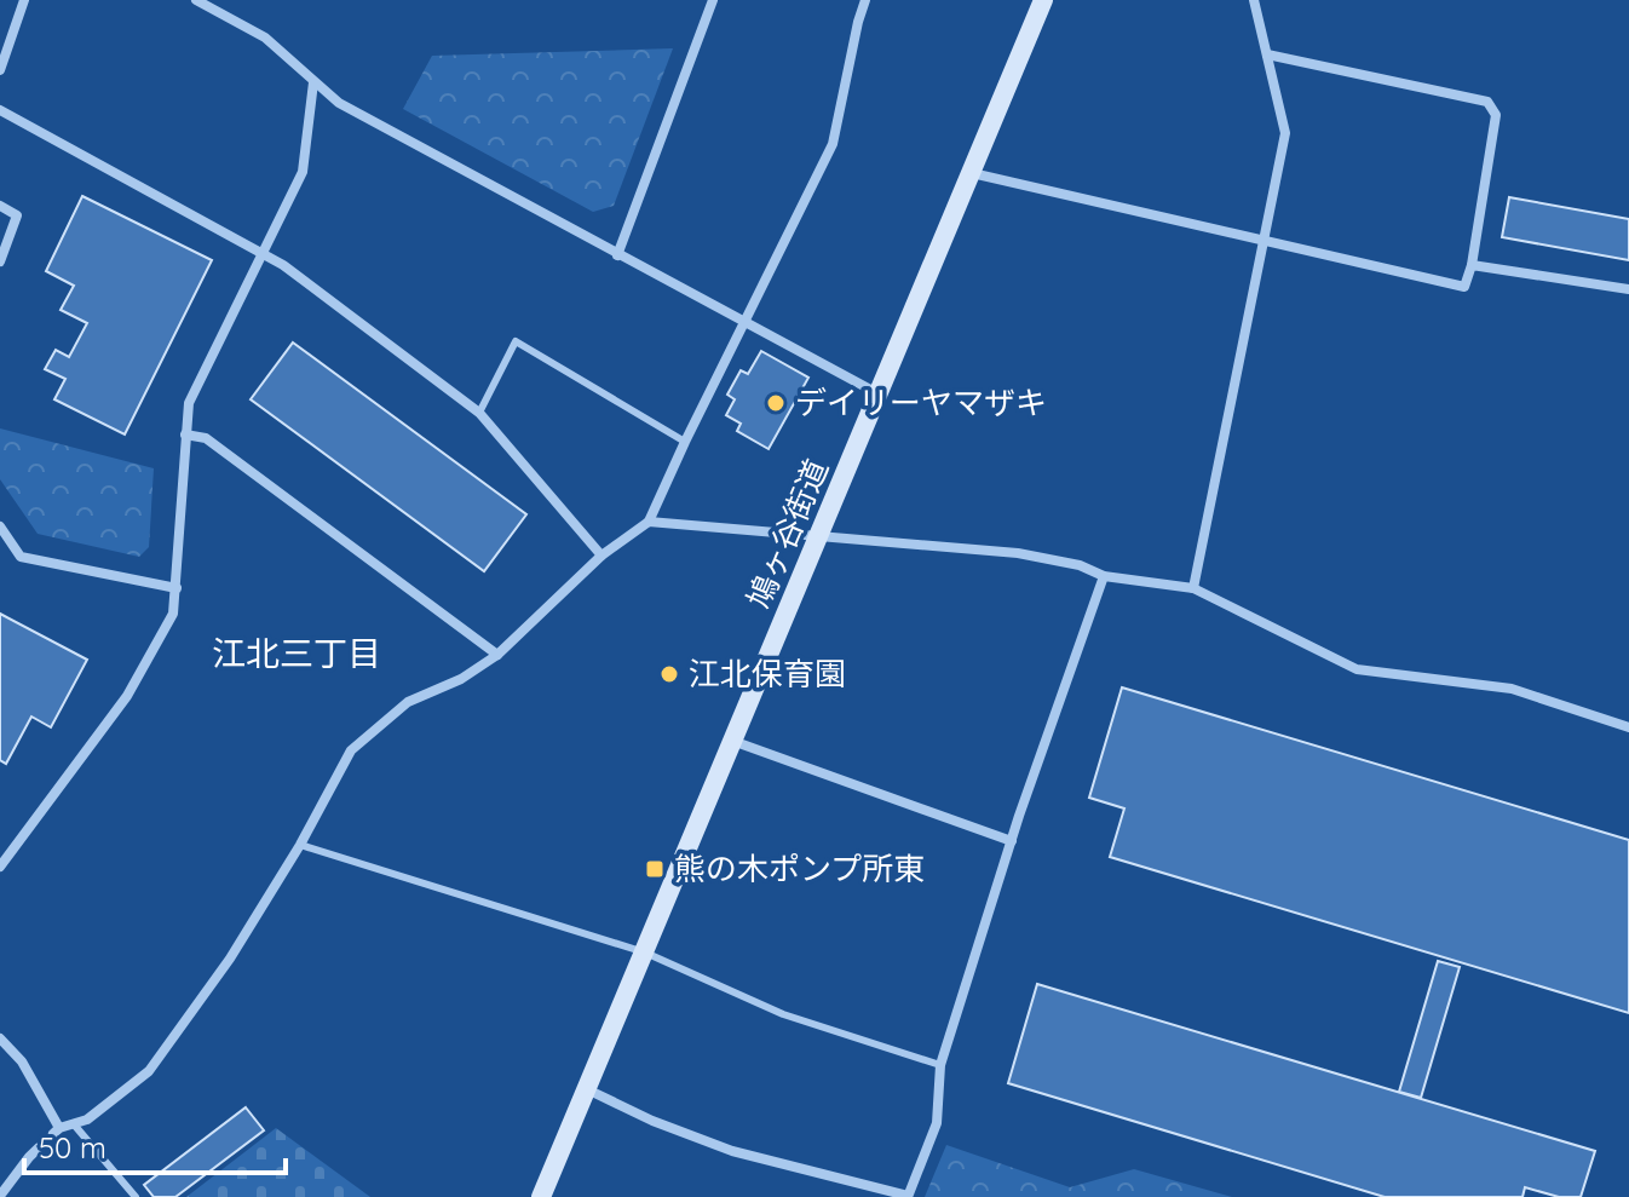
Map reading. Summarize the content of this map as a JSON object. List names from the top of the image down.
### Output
{
  "streets": {
    "main road": ["鳩ヶ谷街道"]
  },
  "districts": ["江北三丁目"],
  "places": {
    "other": ["デイリーヤマザキ", "江北保育園"],
    "transit": ["熊の木ポンプ所東"]
  },
  "scale_bar": "50 m"
}
